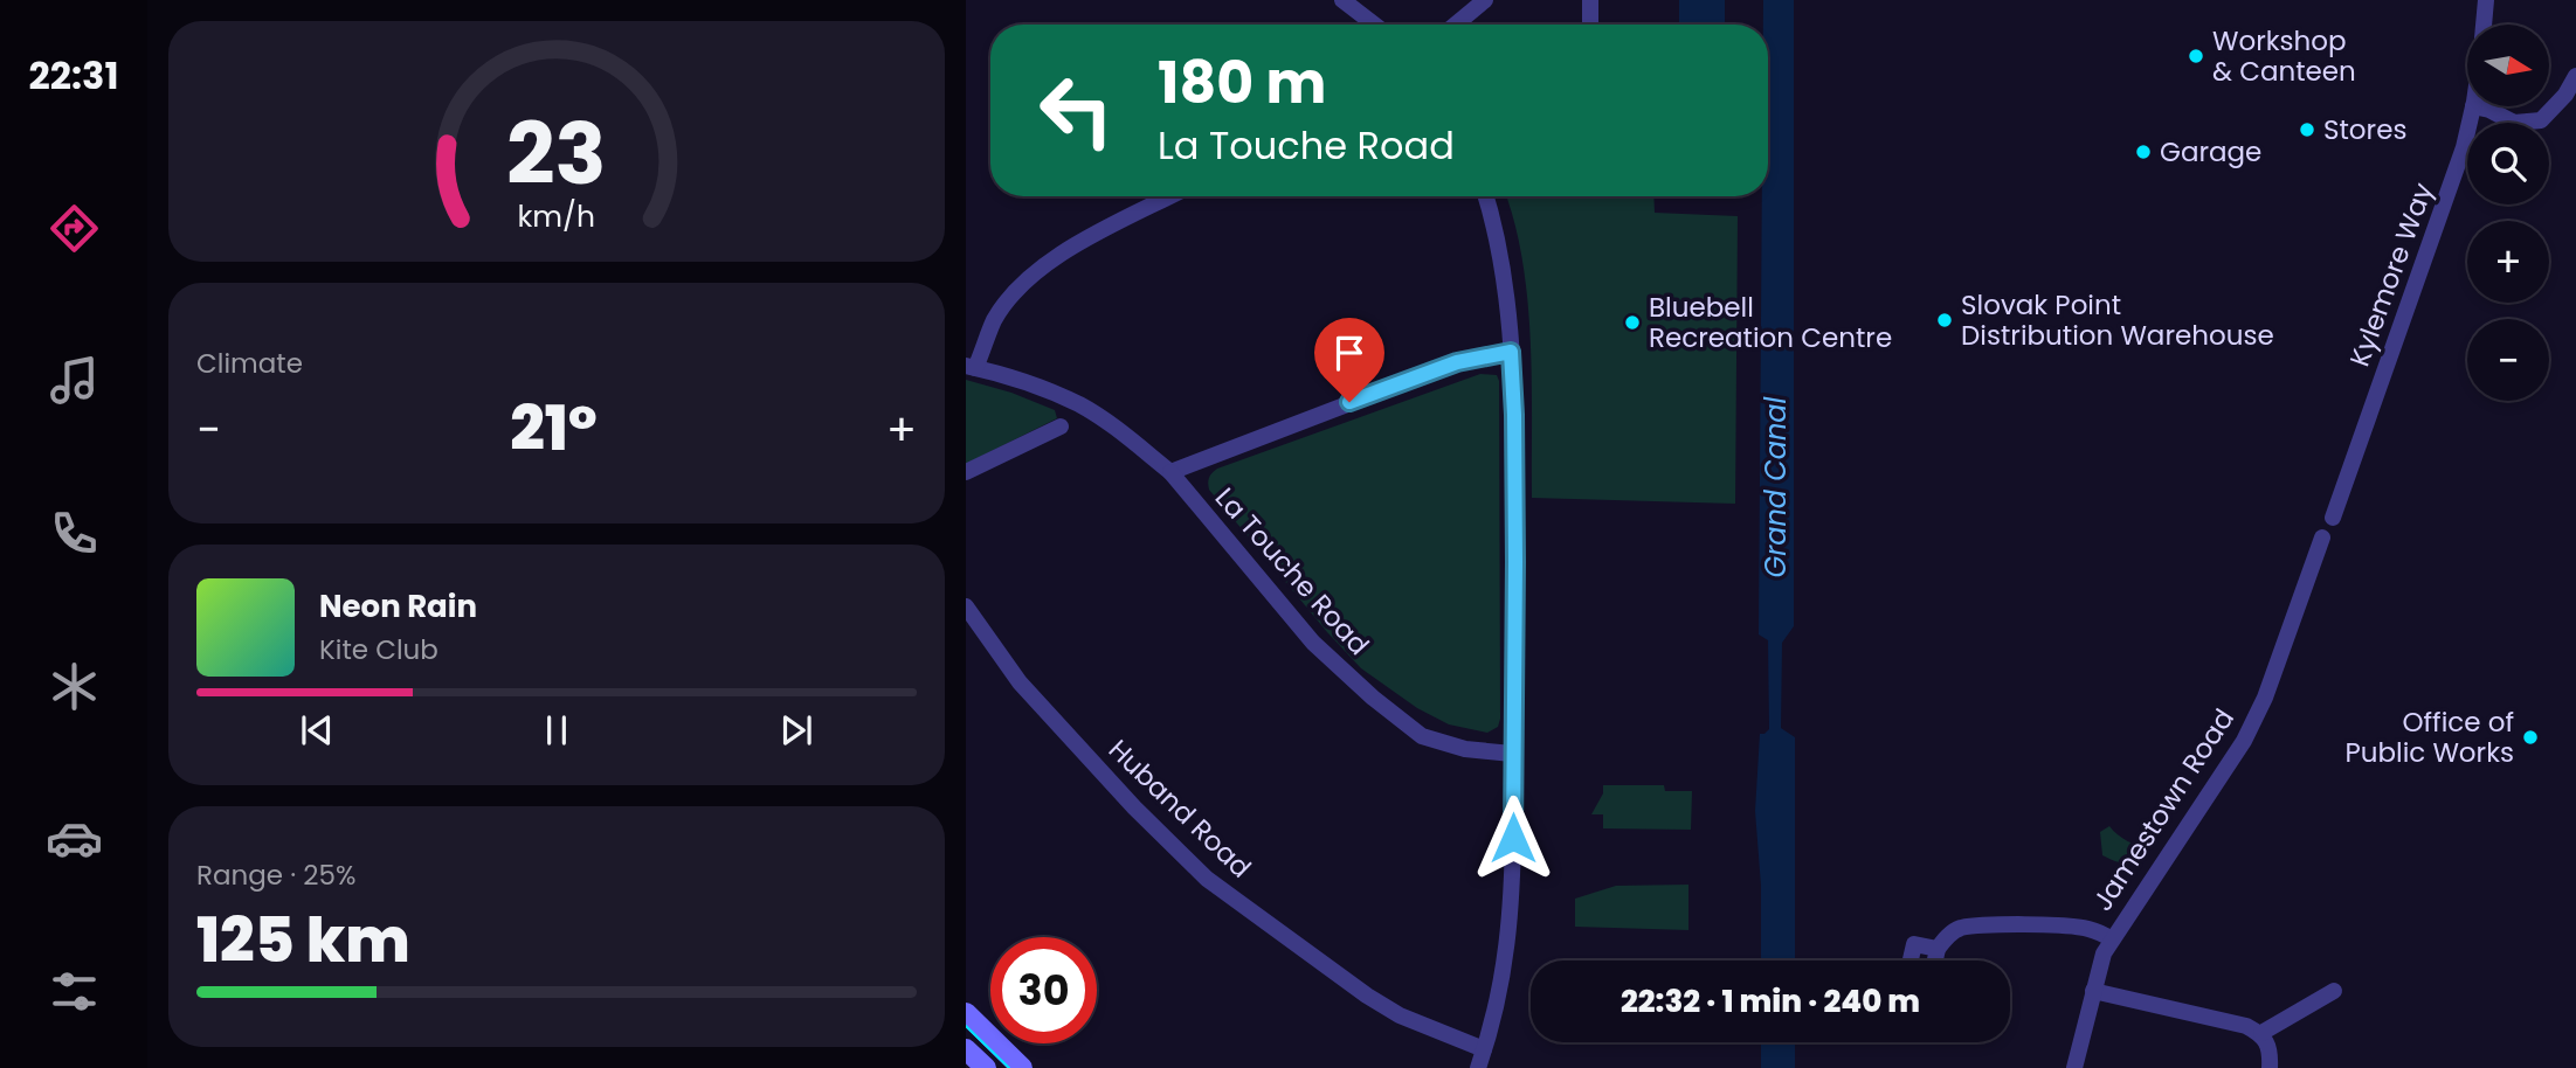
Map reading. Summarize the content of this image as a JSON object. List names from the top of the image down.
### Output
{
  "streets": {
    "street": [
      "Kylemore Way",
      "La Touche Road",
      "Huband Road",
      "Jamestown Road"
    ]
  },
  "water": ["Grand Canal"],
  "places": [
    "Workshop & Canteen",
    "Stores",
    "Garage",
    "Slovak Point Distribution Warehouse",
    "Bluebell Recreation Centre",
    "Office of Public Works"
  ],
  "north": "right",
  "page": {
    "tabs": "22:31",
    "map_buttons": ["+", "−"],
    "turn": ["180 m", "La Touche Road"],
    "tile": [
      "Climate",
      ["Range · 25%", "125 km"]
    ],
    "heat": ["−", "21°", "+"],
    "song": ["Neon Rain", "Kite Club"],
    "limit": "30",
    "trip": "22:32 · 1 min · 240 m",
    "gauge": ["23", "km/h"]
  }
}
